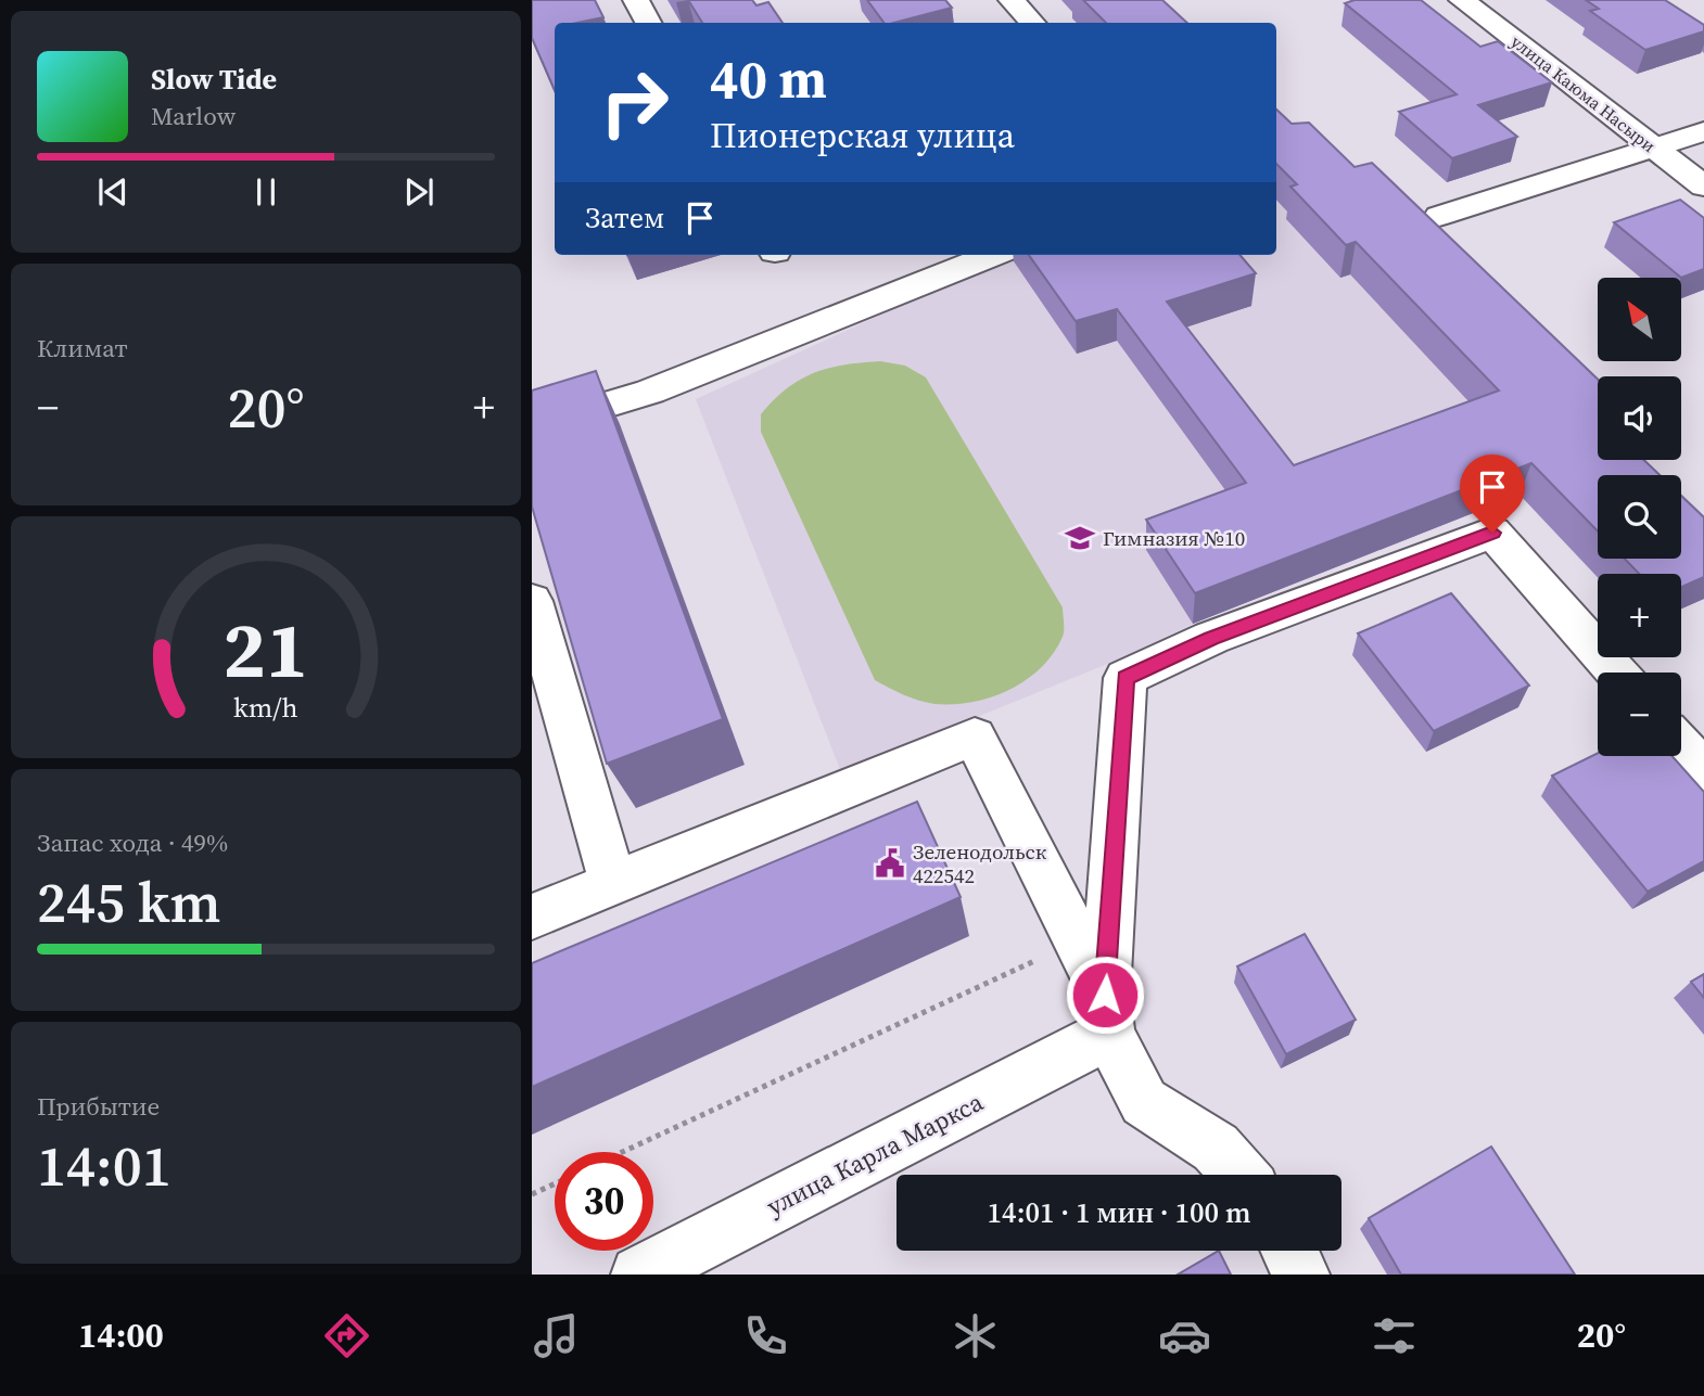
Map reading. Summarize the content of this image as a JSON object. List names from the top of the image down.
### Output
{
  "streets": {
    "street": ["улица Каюма Насыри", "улица Карла Маркса"]
  },
  "places": {
    "school or university": ["Гимназия №10"],
    "public building": ["Зеленодольск 422542"]
  },
  "north": "top left",
  "page": {
    "turn": ["40 m", "Пионерская улица"],
    "song": ["Slow Tide", "Marlow"],
    "then": "Затем",
    "tile": [
      "Климат",
      ["Запас хода · 49%", "245 km"],
      ["Прибытие", "14:01"]
    ],
    "map_buttons": ["+", "−"],
    "heat": ["−", "20°", "+"],
    "limit": "30",
    "trip": "14:01 · 1 мин · 100 m",
    "tabs": ["14:00", "20°"],
    "gauge": ["21", "km/h"]
  }
}
